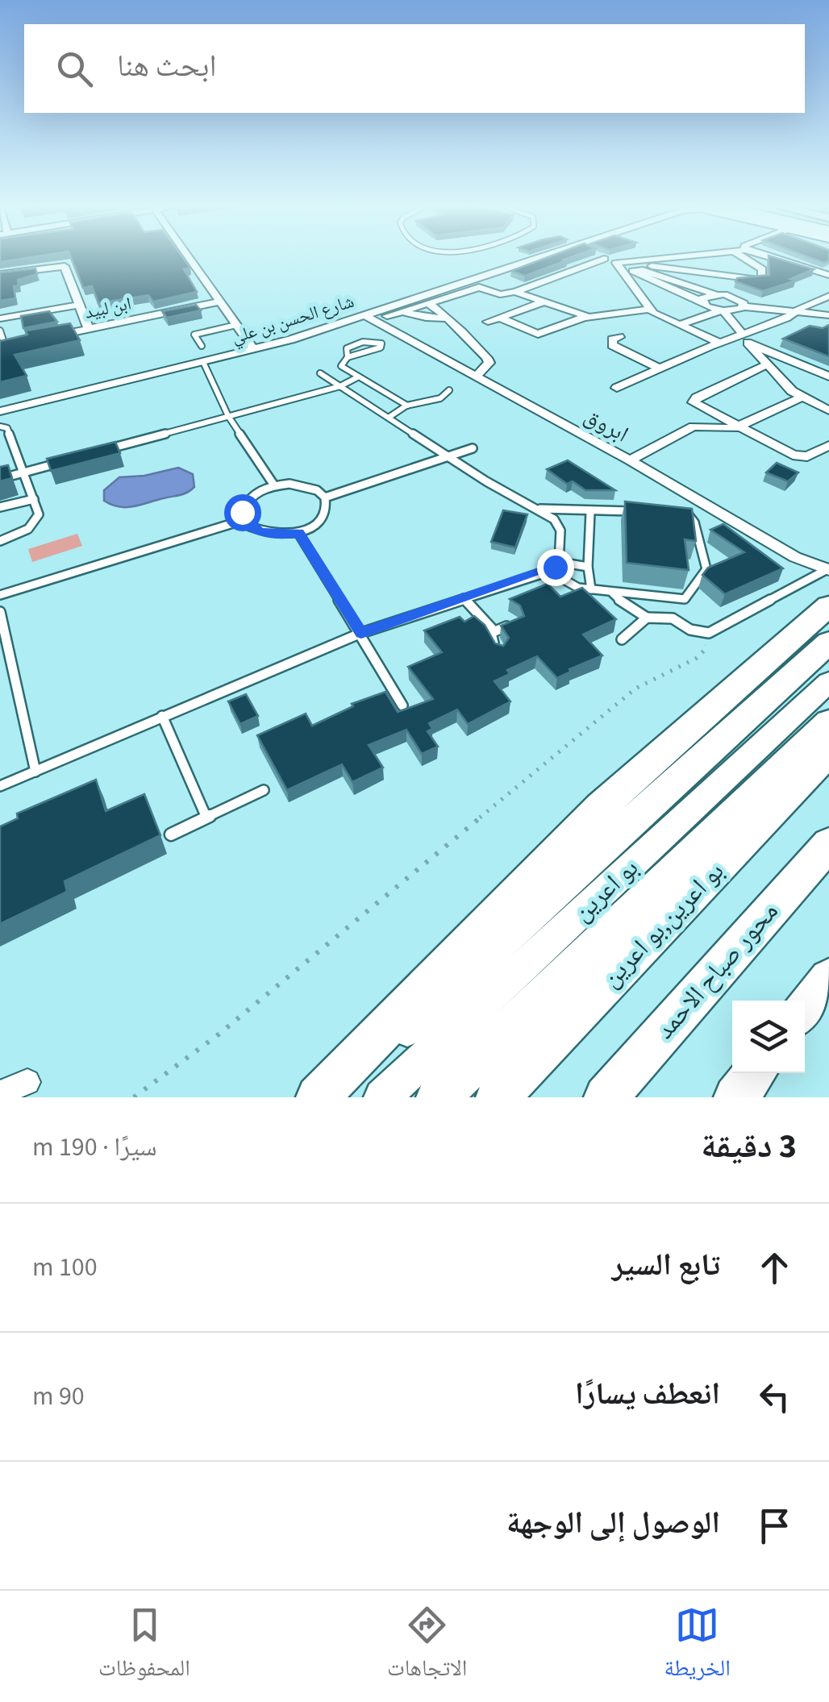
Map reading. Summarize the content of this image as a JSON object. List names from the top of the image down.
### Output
{
  "streets": {
    "highway": ["بو اعرين,بو اعرين", "محور صباح الاحمد"],
    "main road": ["بو اعرين"],
    "street": ["ابن لبيد", "شارع الحسن بن علي", "ابروق"]
  },
  "crossings": [
    ["شارع الحسن بن علي", "ابروق"]
  ],
  "page": {
    "search": "ابحث هنا",
    "heading": ["3 دقيقة", "سيرًا · 190 m"],
    "list": [
      ["تابع السير", "100 m"],
      ["انعطف يسارًا", "90 m"],
      "الوصول إلى الوجهة"
    ],
    "nav": ["الخريطة", "الاتجاهات", "المحفوظات"]
  }
}
